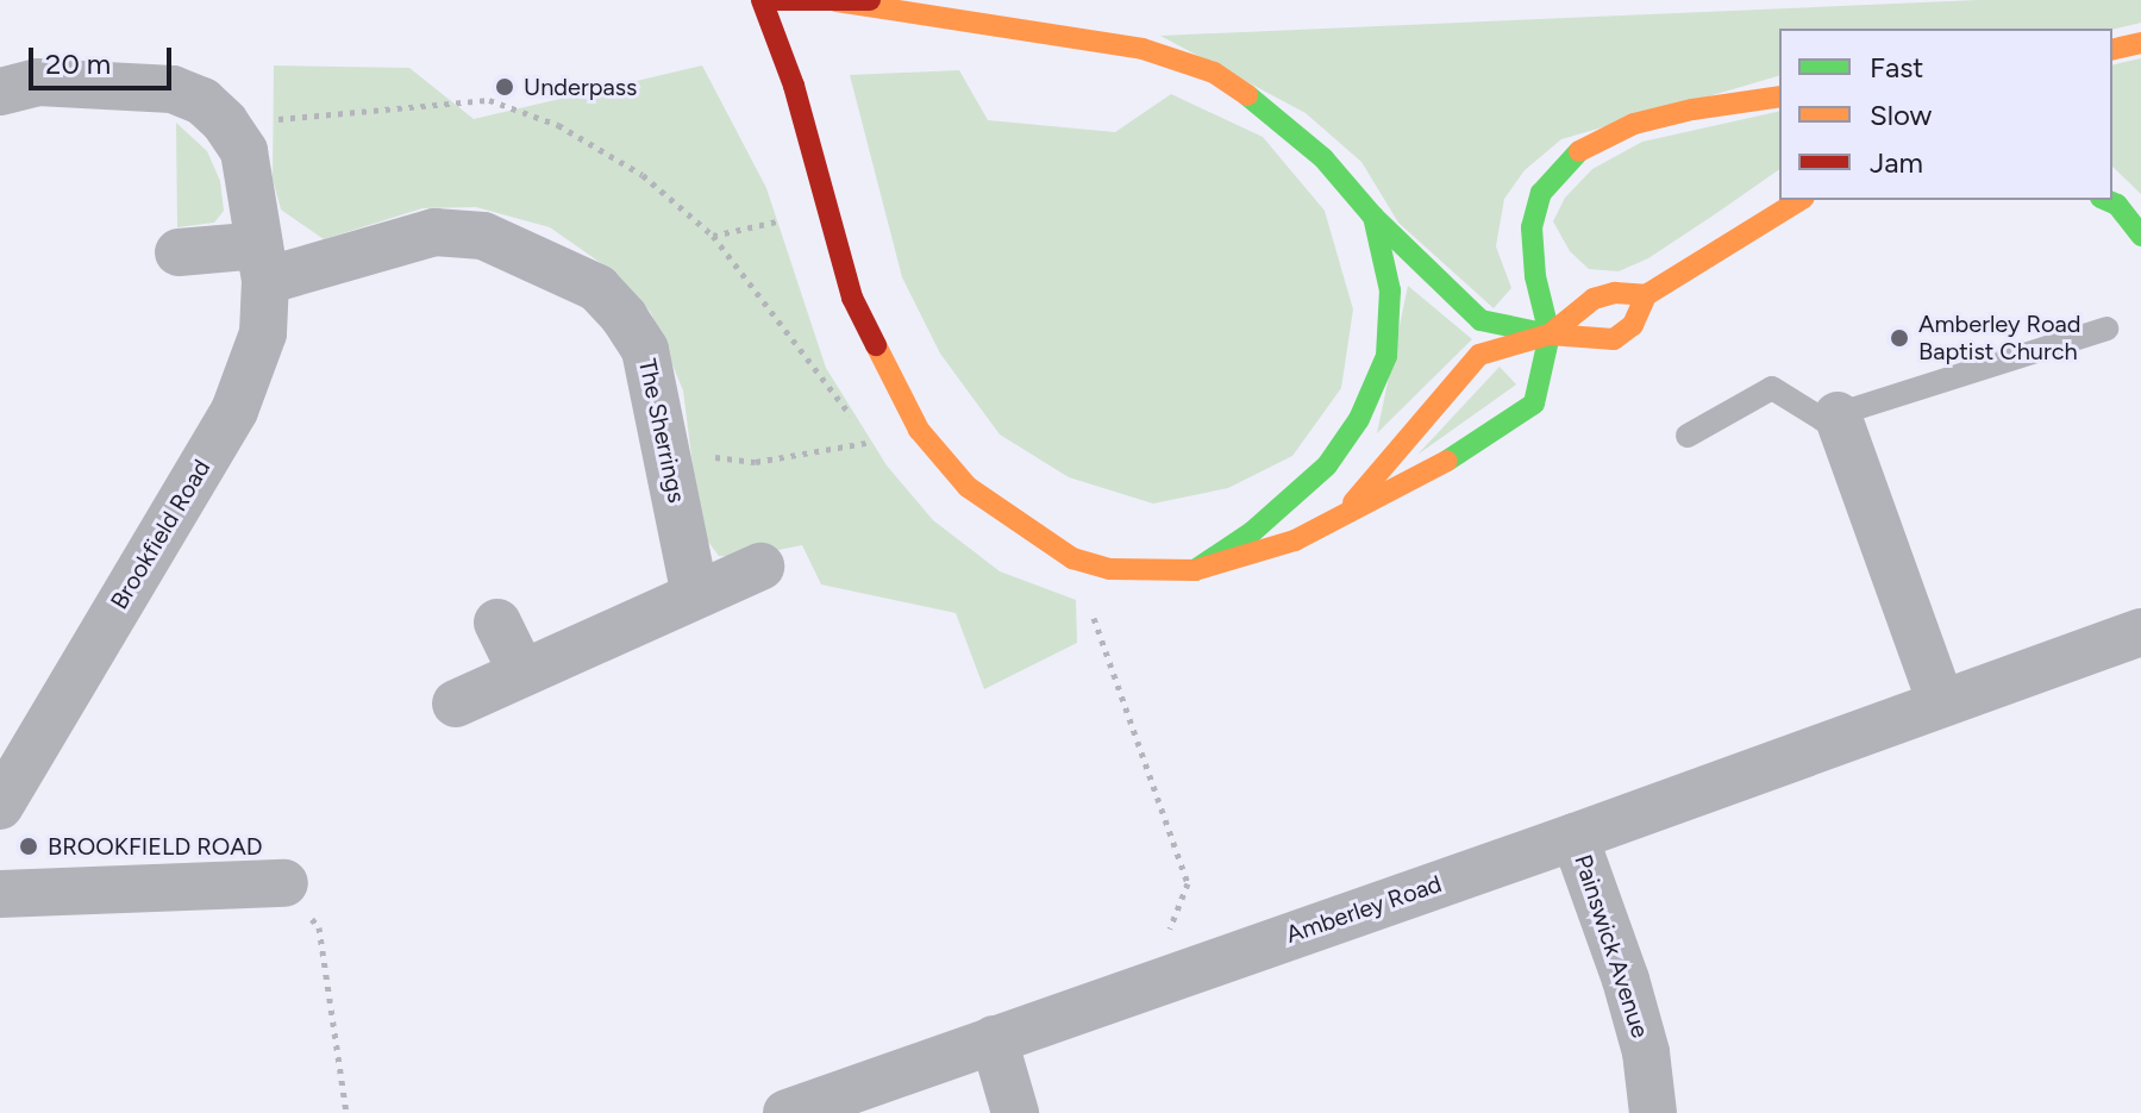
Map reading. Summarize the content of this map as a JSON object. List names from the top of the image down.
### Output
{
  "streets": {
    "street": [
      "The Sherrings",
      "Brookfield Road",
      "Amberley Road",
      "Painswick Avenue"
    ]
  },
  "crossings": [
    ["The Sherrings", "Brookfield Road"],
    ["Amberley Road", "Painswick Avenue"]
  ],
  "places": ["Underpass", "Amberley Road Baptist Church", "BROOKFIELD ROAD"],
  "legend": ["Fast", "Slow", "Jam"],
  "scale_bar": "20 m"
}
